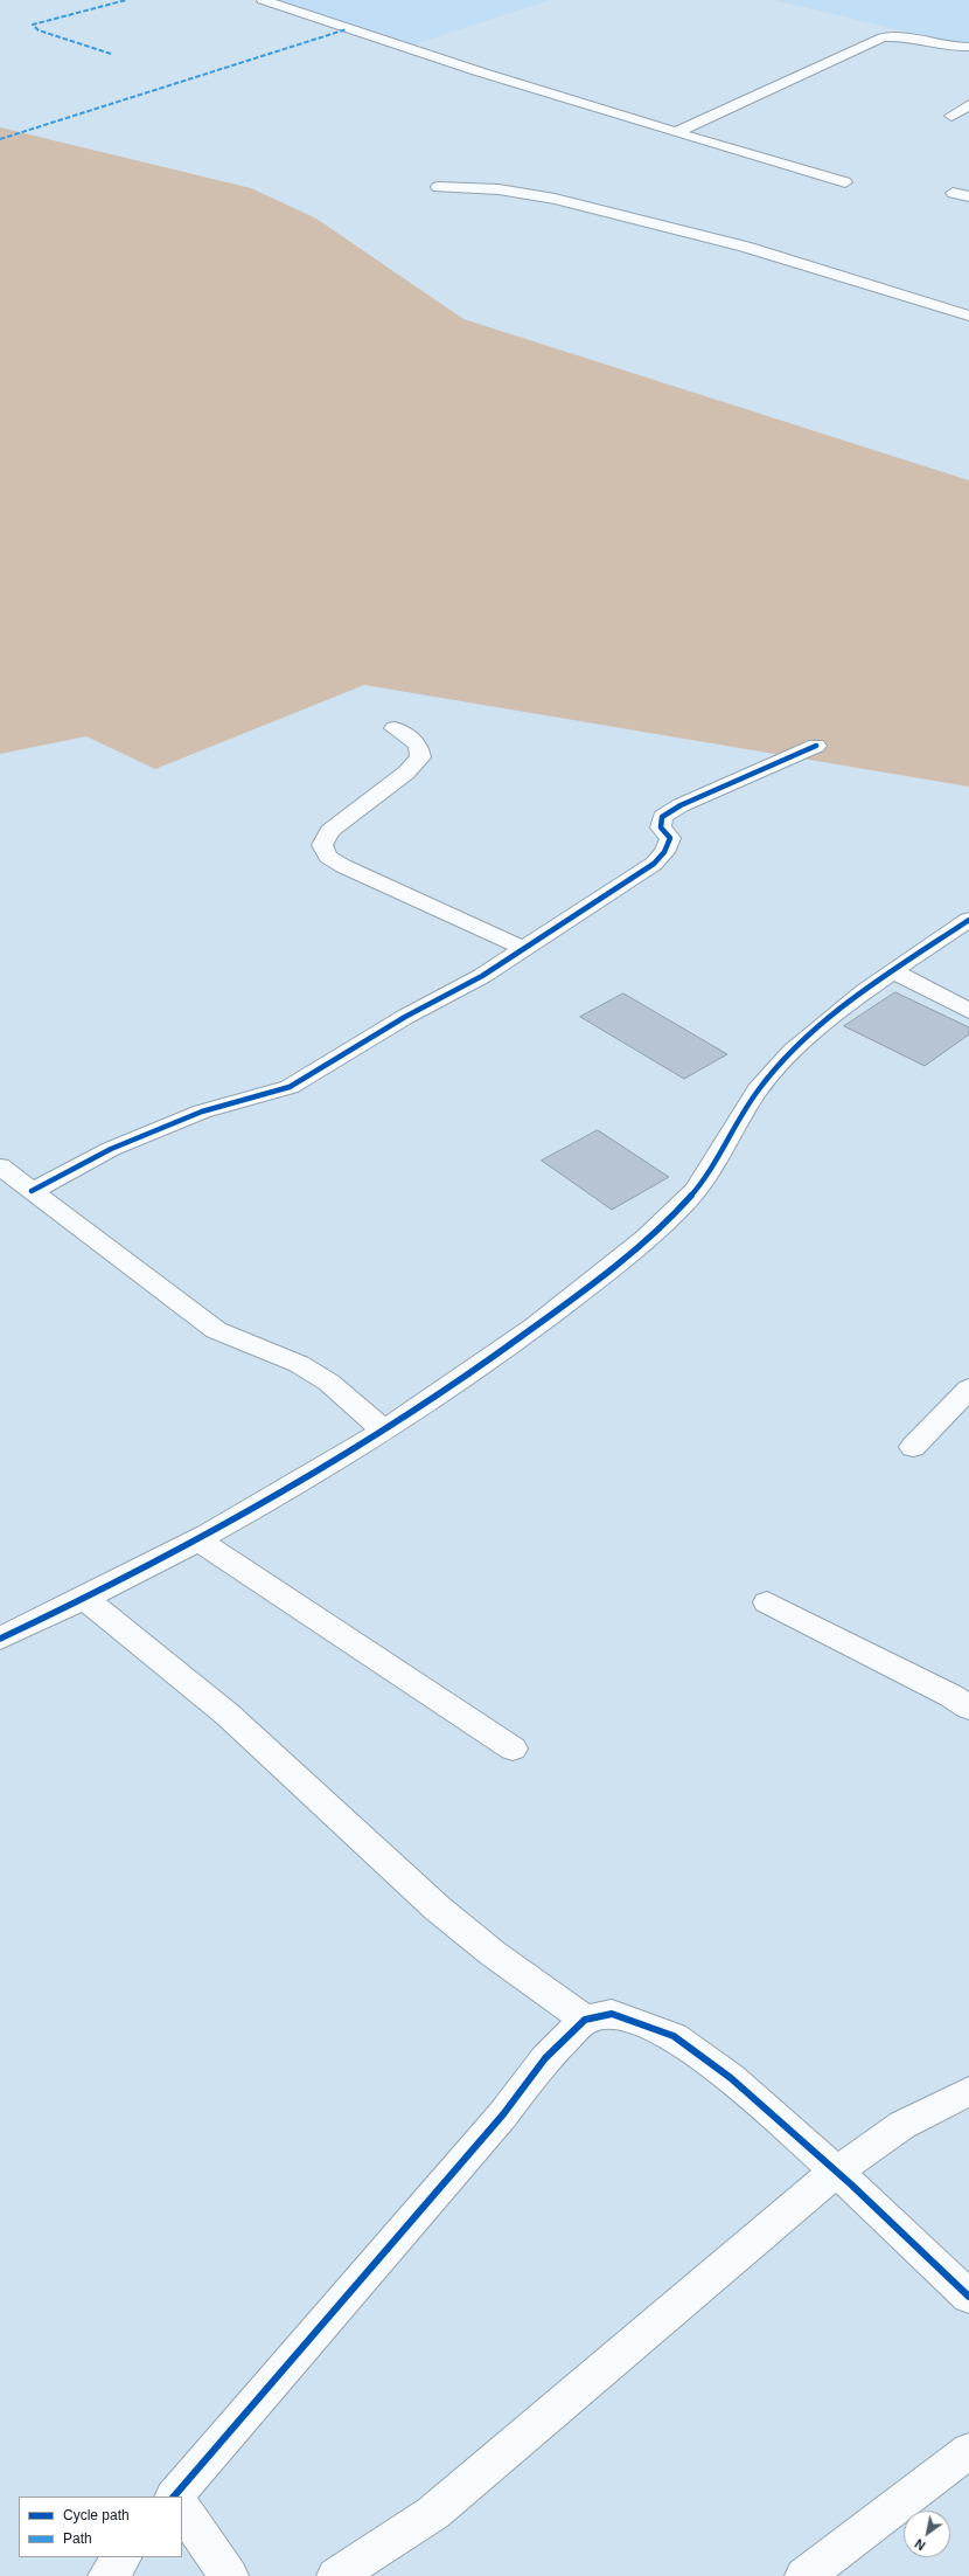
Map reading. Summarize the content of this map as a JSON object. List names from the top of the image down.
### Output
{
  "legend": ["Cycle path", "Path"],
  "north": "bottom left"
}
